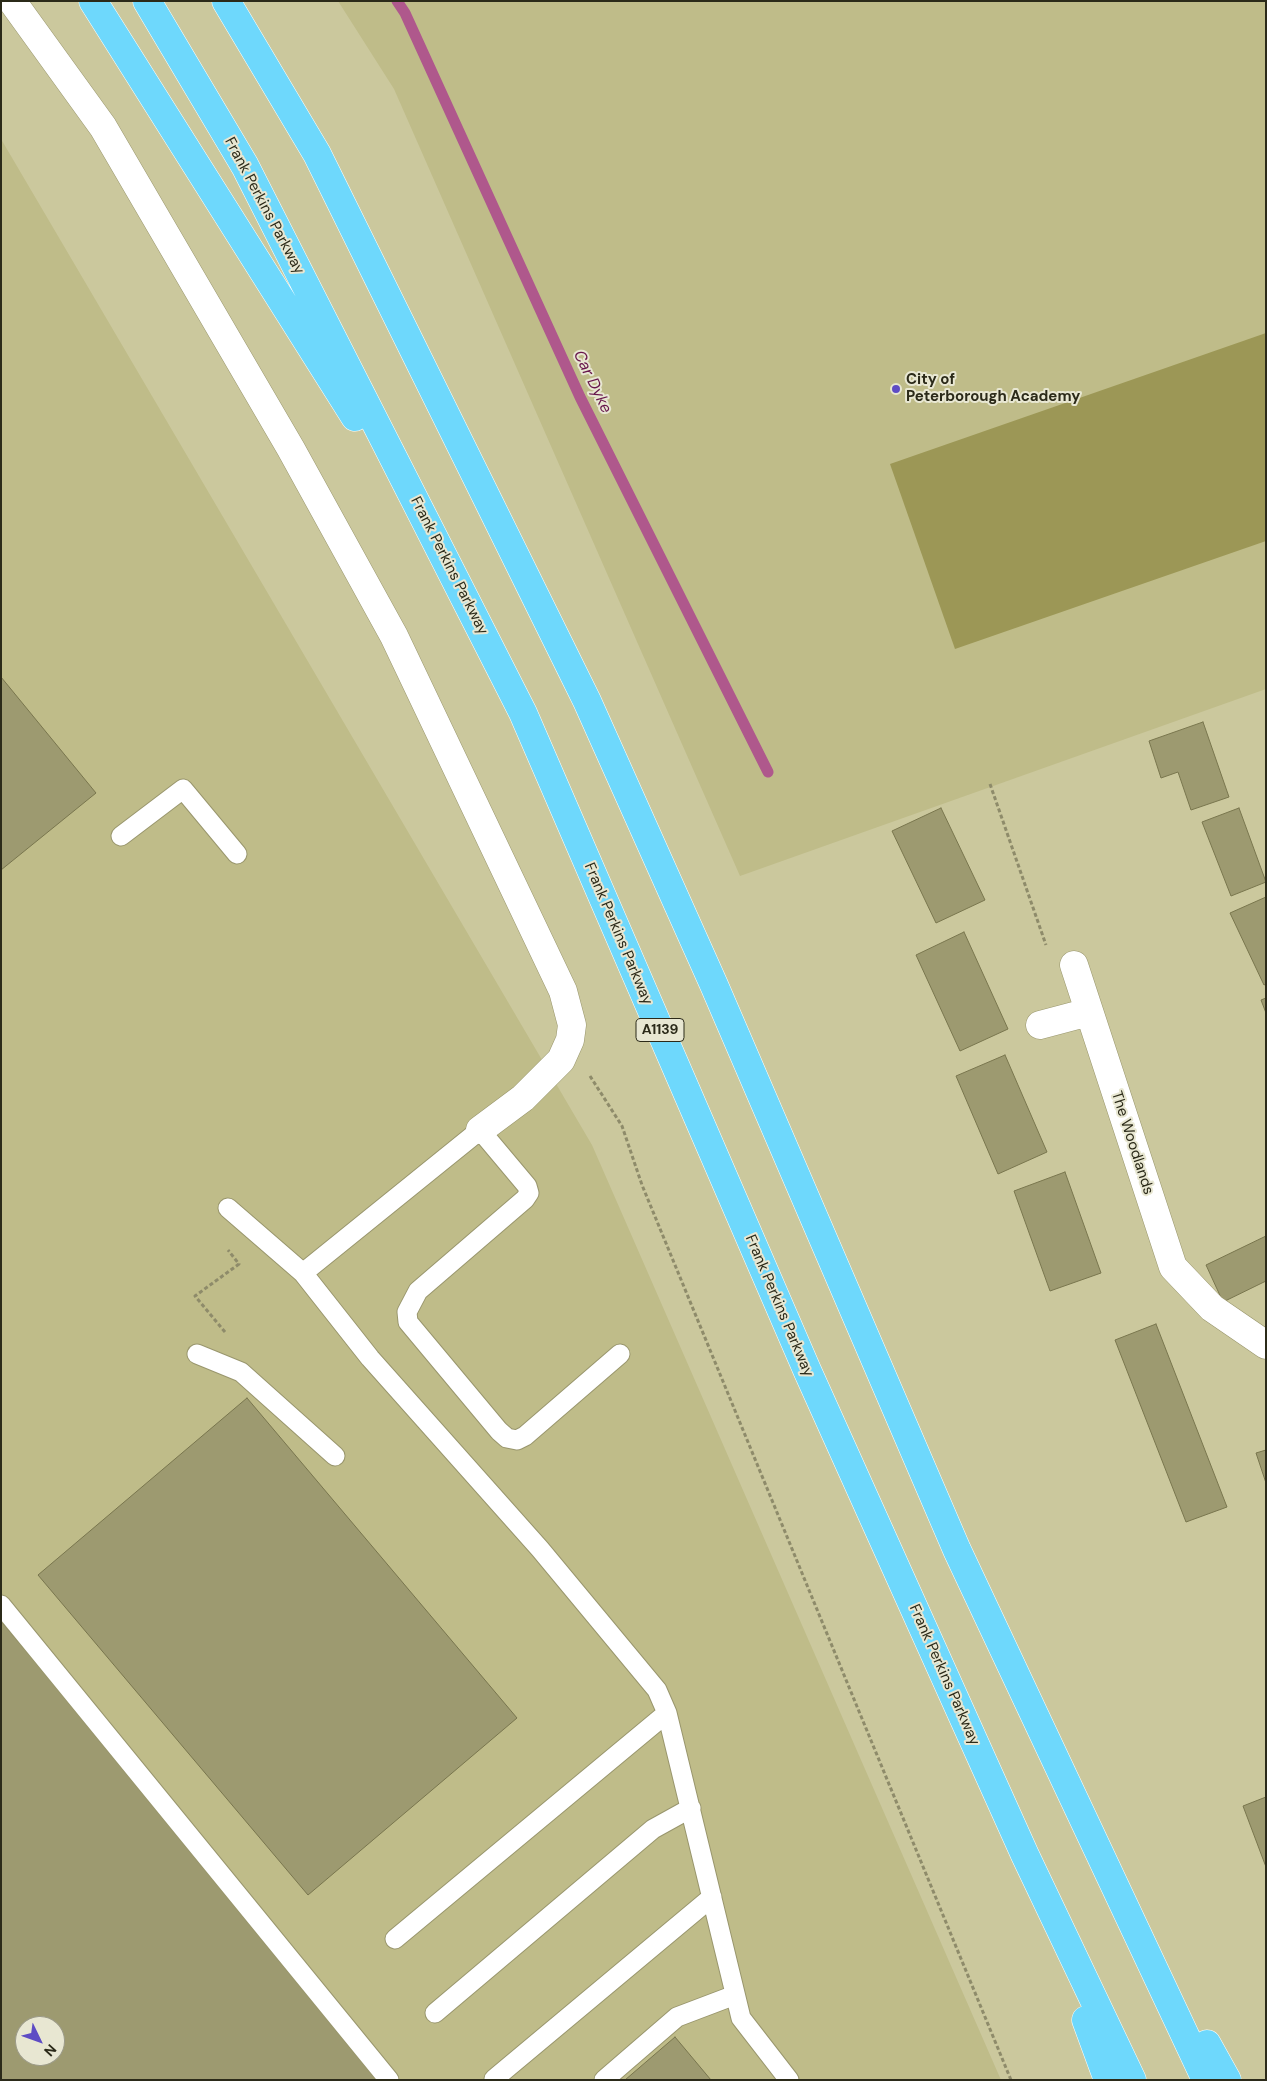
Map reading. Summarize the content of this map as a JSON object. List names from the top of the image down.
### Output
{
  "streets": {
    "highway": ["Frank Perkins Parkway", "A1139"],
    "street": ["The Woodlands"]
  },
  "water": ["Car Dyke"],
  "places": ["City of Peterborough Academy"],
  "north": "bottom right"
}
